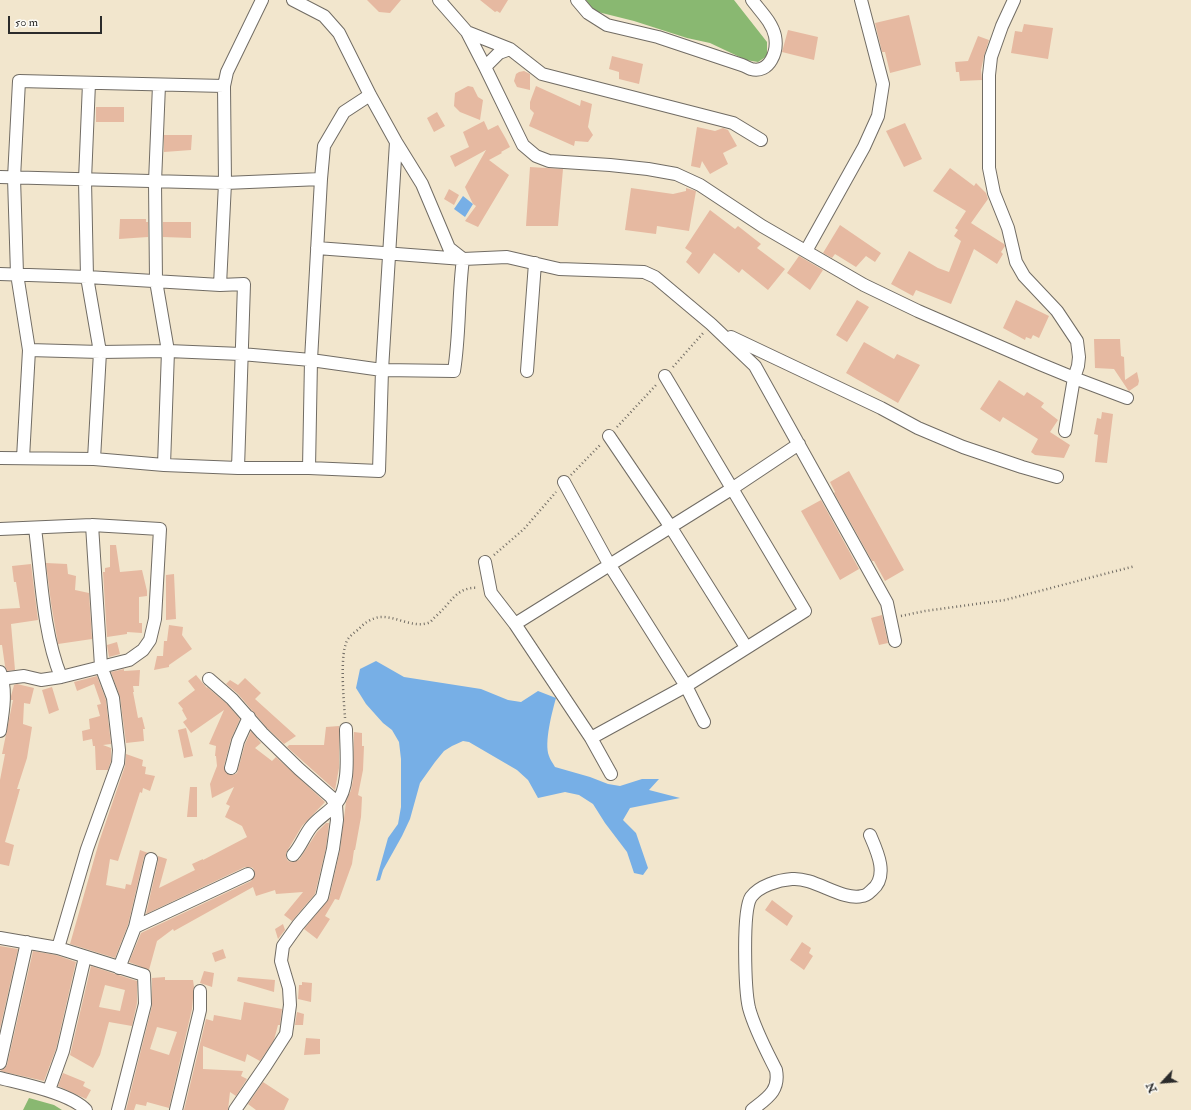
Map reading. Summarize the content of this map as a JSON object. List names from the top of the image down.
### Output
{
  "scale_bar": "50 m",
  "north": "bottom left"
}
